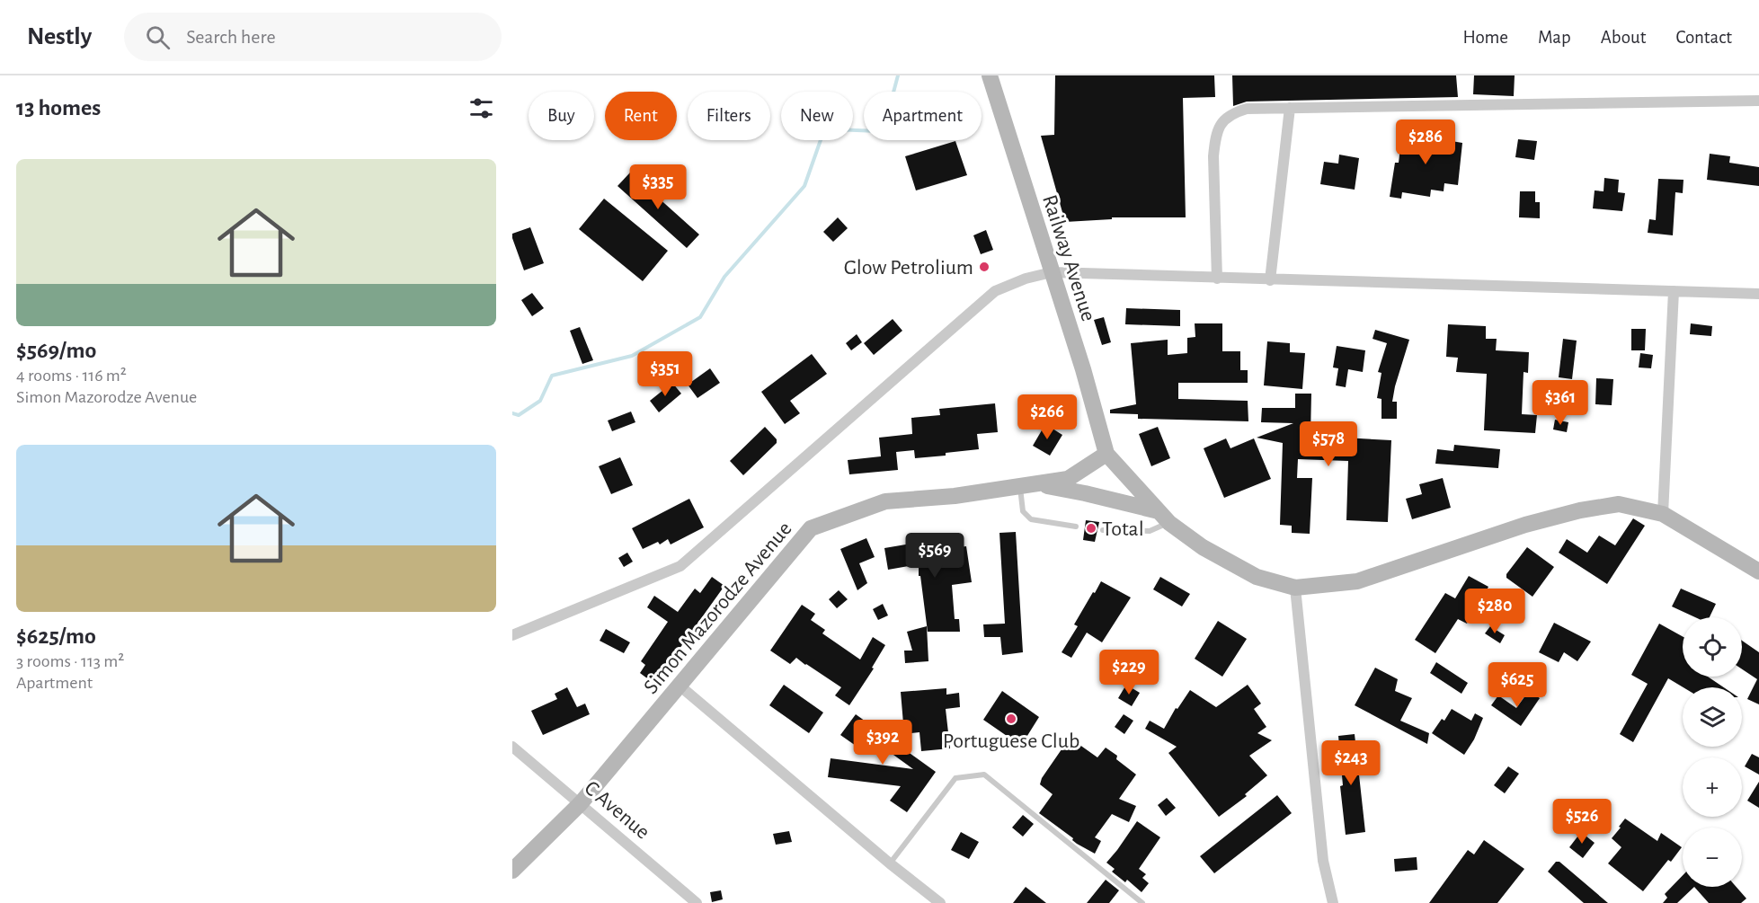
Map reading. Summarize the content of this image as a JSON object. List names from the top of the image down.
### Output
{
  "streets": {
    "main road": ["Railway Avenue", "Simon Mazorodze Avenue"],
    "street": ["C Avenue"]
  },
  "crossings": [
    ["Railway Avenue", "Simon Mazorodze Avenue"],
    ["Simon Mazorodze Avenue", "C Avenue"]
  ],
  "places": ["Glow Petrolium", "Total", "Portuguese Club"],
  "page": {
    "header": "Nestly",
    "search": "Search here",
    "nav": [
      "Home",
      "Map",
      "About",
      "Contact"
    ],
    "heading": "13 homes",
    "chip": [
      "Buy",
      "Rent",
      "Filters",
      "New",
      "Apartment"
    ],
    "price": [
      "$286",
      "$335",
      "$351",
      "$361",
      "$266",
      "$578",
      "$569",
      "$280",
      "$229",
      "$625",
      "$392",
      "$243",
      "$526"
    ],
    "list": [
      {
        "name": "$569/mo",
        "note": "4 rooms · 116 m² · Simon Mazorodze Avenue"
      },
      {
        "name": "$625/mo",
        "note": "3 rooms · 113 m² · Apartment"
      }
    ],
    "map_buttons": ["+", "−"]
  }
}
